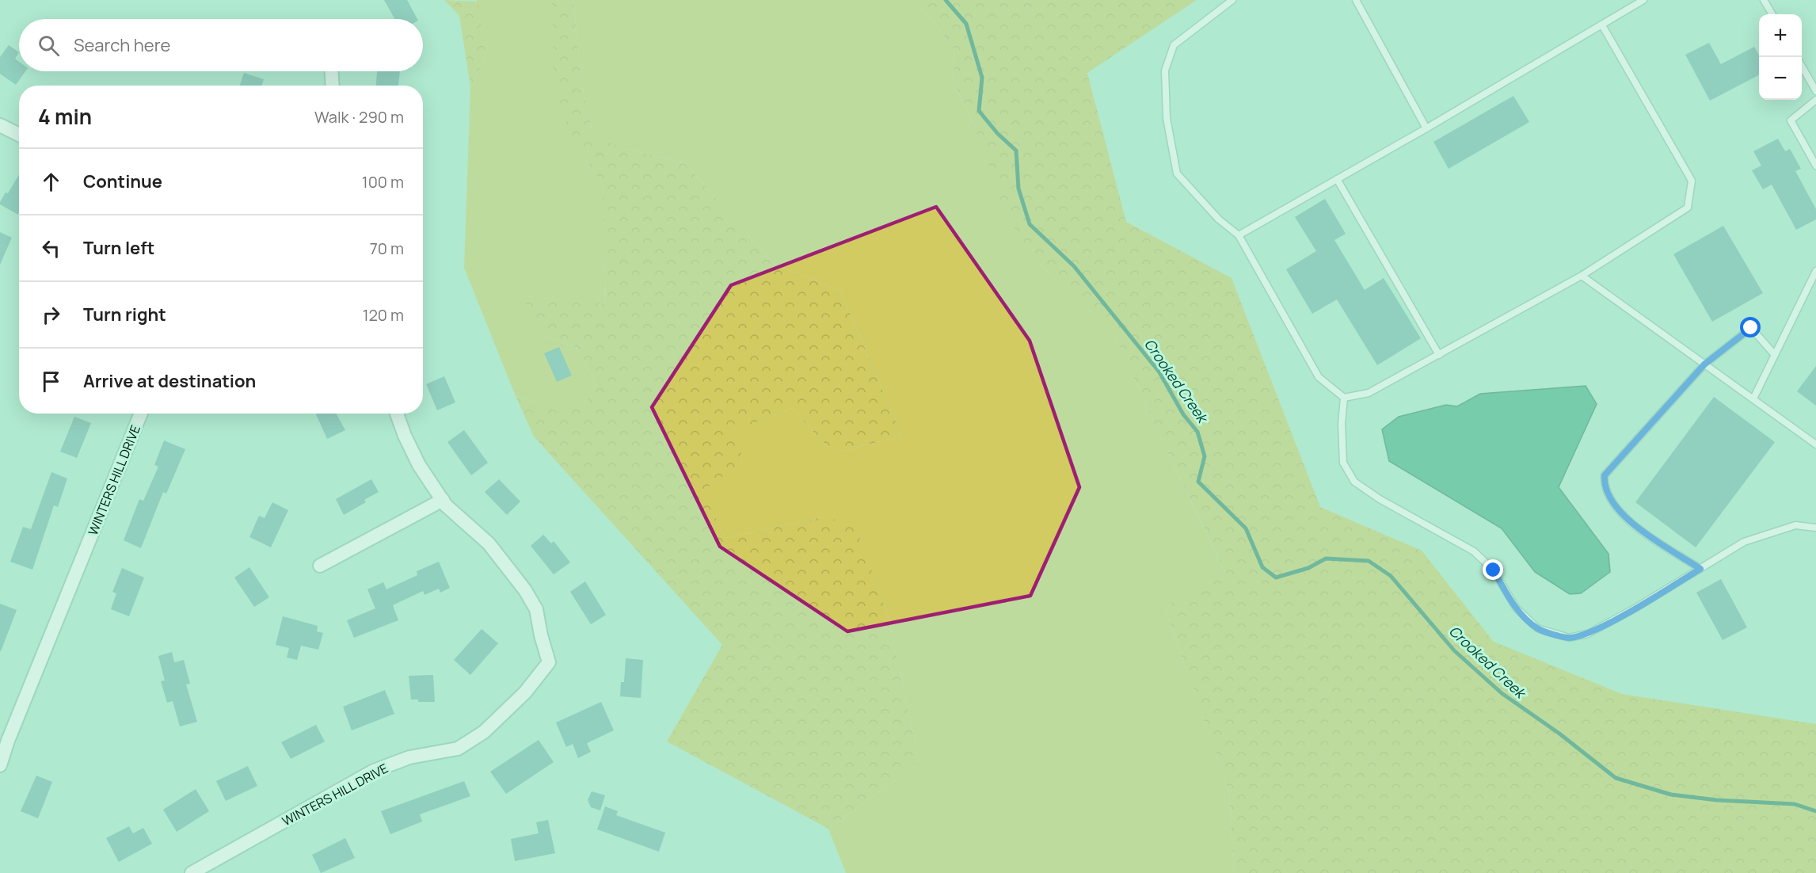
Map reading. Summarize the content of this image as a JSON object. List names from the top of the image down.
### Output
{
  "streets": {
    "street": ["WINTERS HILL DRIVE"]
  },
  "water": ["Crooked Creek"],
  "page": {
    "map_buttons": ["+", "−"],
    "search": "Search here",
    "heading": ["4 min", "Walk · 290 m"],
    "list": [
      ["Continue", "100 m"],
      ["Turn left", "70 m"],
      ["Turn right", "120 m"],
      "Arrive at destination"
    ]
  }
}
